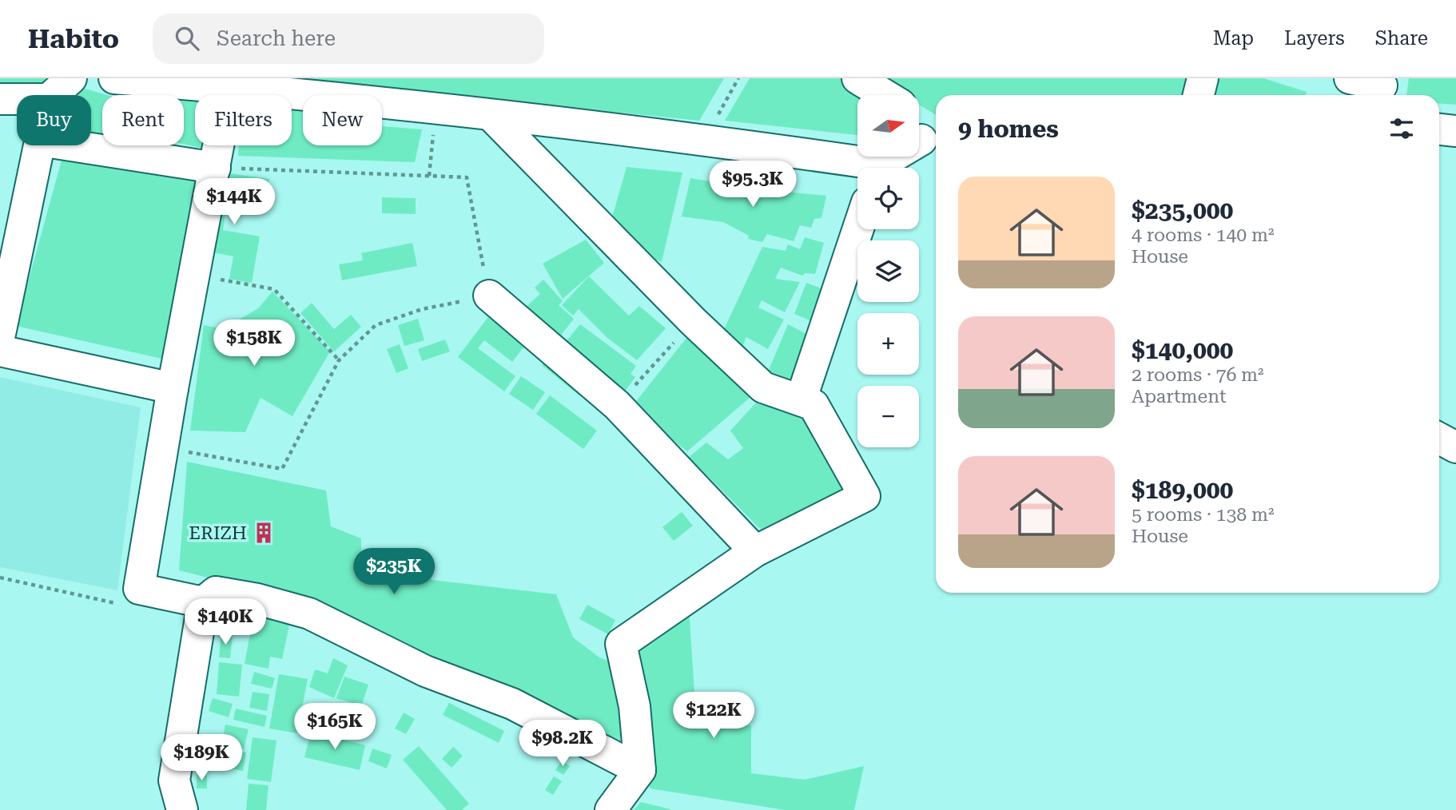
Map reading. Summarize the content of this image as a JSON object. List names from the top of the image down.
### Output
{
  "places": {
    "building": ["ERIZH"]
  },
  "north": "right",
  "page": {
    "header": "Habito",
    "search": "Search here",
    "nav": ["Map", "Layers", "Share"],
    "map_buttons": ["+", "−"],
    "chip": [
      "Buy",
      "Rent",
      "Filters",
      "New"
    ],
    "heading": "9 homes",
    "price": [
      "$95.3K",
      "$144K",
      "$158K",
      "$235K",
      "$140K",
      "$122K",
      "$165K",
      "$98.2K",
      "$189K"
    ],
    "list": [
      {
        "name": "$235,000",
        "note": "4 rooms · 140 m² · House"
      },
      {
        "name": "$140,000",
        "note": "2 rooms · 76 m² · Apartment"
      },
      {
        "name": "$189,000",
        "note": "5 rooms · 138 m² · House"
      }
    ]
  }
}
